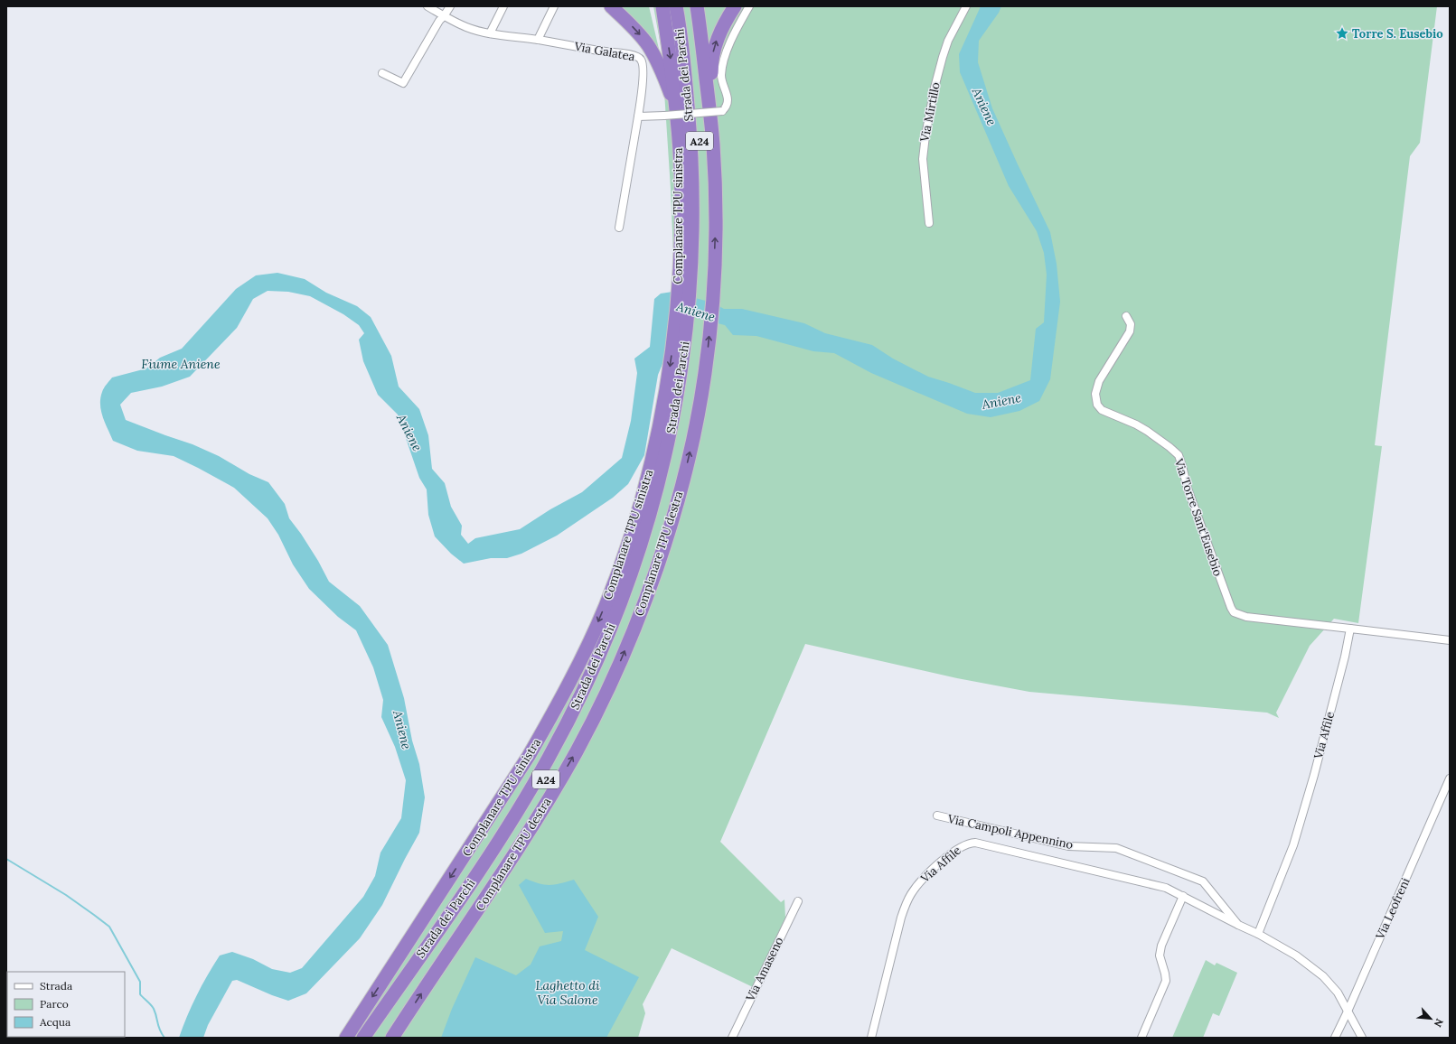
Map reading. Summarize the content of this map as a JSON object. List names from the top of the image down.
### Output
{
  "streets": {
    "highway": [
      "Strada dei Parchi",
      "A24",
      "Complanare TPU sinistra",
      "Complanare TPU destra"
    ],
    "street": [
      "Via Galatea",
      "Via Mirtillo",
      "Via Torre Sant'Eusebio",
      "Via Affile",
      "Via Campoli Appennino",
      "Via Leofreni",
      "Via Amaseno"
    ]
  },
  "crossings": [
    ["Strada dei Parchi", "Complanare TPU sinistra"],
    ["Via Torre Sant'Eusebio", "Via Affile"],
    ["Via Affile", "Via Campoli Appennino"],
    ["Via Campoli Appennino", "Via Leofreni"]
  ],
  "water": ["Aniene", "Fiume Aniene", "Laghetto di Via Salone"],
  "places": {
    "place": ["Torre S. Eusebio"]
  },
  "legend": ["Strada", "Parco", "Acqua"],
  "north": "bottom right"
}
